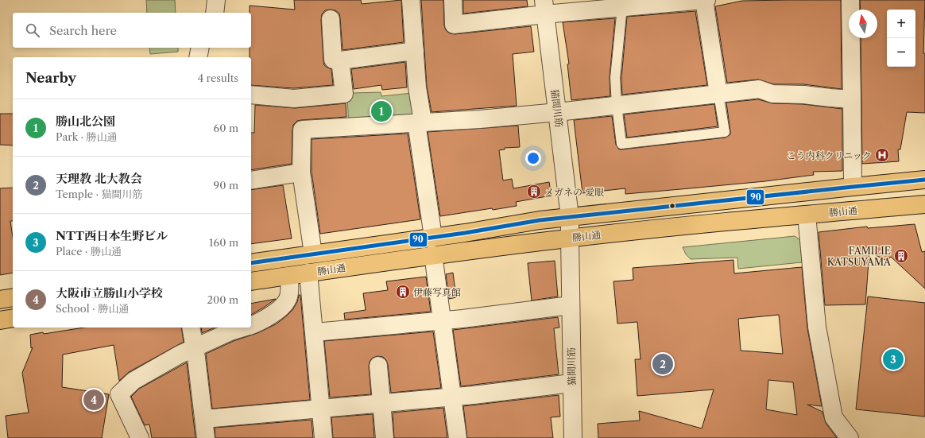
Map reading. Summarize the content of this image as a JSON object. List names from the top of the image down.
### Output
{
  "streets": {
    "main road": ["勝山通"],
    "street": ["猫間川筋"]
  },
  "crossings": [
    ["猫間川筋", "勝山通"]
  ],
  "places": {
    "hospital": ["こう内科クリニック"],
    "building": ["メガネの 愛眼", "FAMILIE KATSUYAMA", "伊藤写真館"]
  },
  "lines": ["transit line 90"],
  "north": "top",
  "page": {
    "map_buttons": ["+", "−"],
    "search": "Search here",
    "heading": ["Nearby", "4 results"],
    "list": [
      {
        "mark": "1",
        "name": "勝山北公園",
        "note": "Park · 勝山通",
        "value": "60 m"
      },
      {
        "mark": "2",
        "name": "天理教 北大教会",
        "note": "Temple · 猫間川筋",
        "value": "90 m"
      },
      {
        "mark": "3",
        "name": "NTT西日本生野ビル",
        "note": "Place · 勝山通",
        "value": "160 m"
      },
      {
        "mark": "4",
        "name": "大阪市立勝山小学校",
        "note": "School · 勝山通",
        "value": "200 m"
      }
    ],
    "pins": [
      "1",
      "3",
      "2",
      "4"
    ]
  }
}
